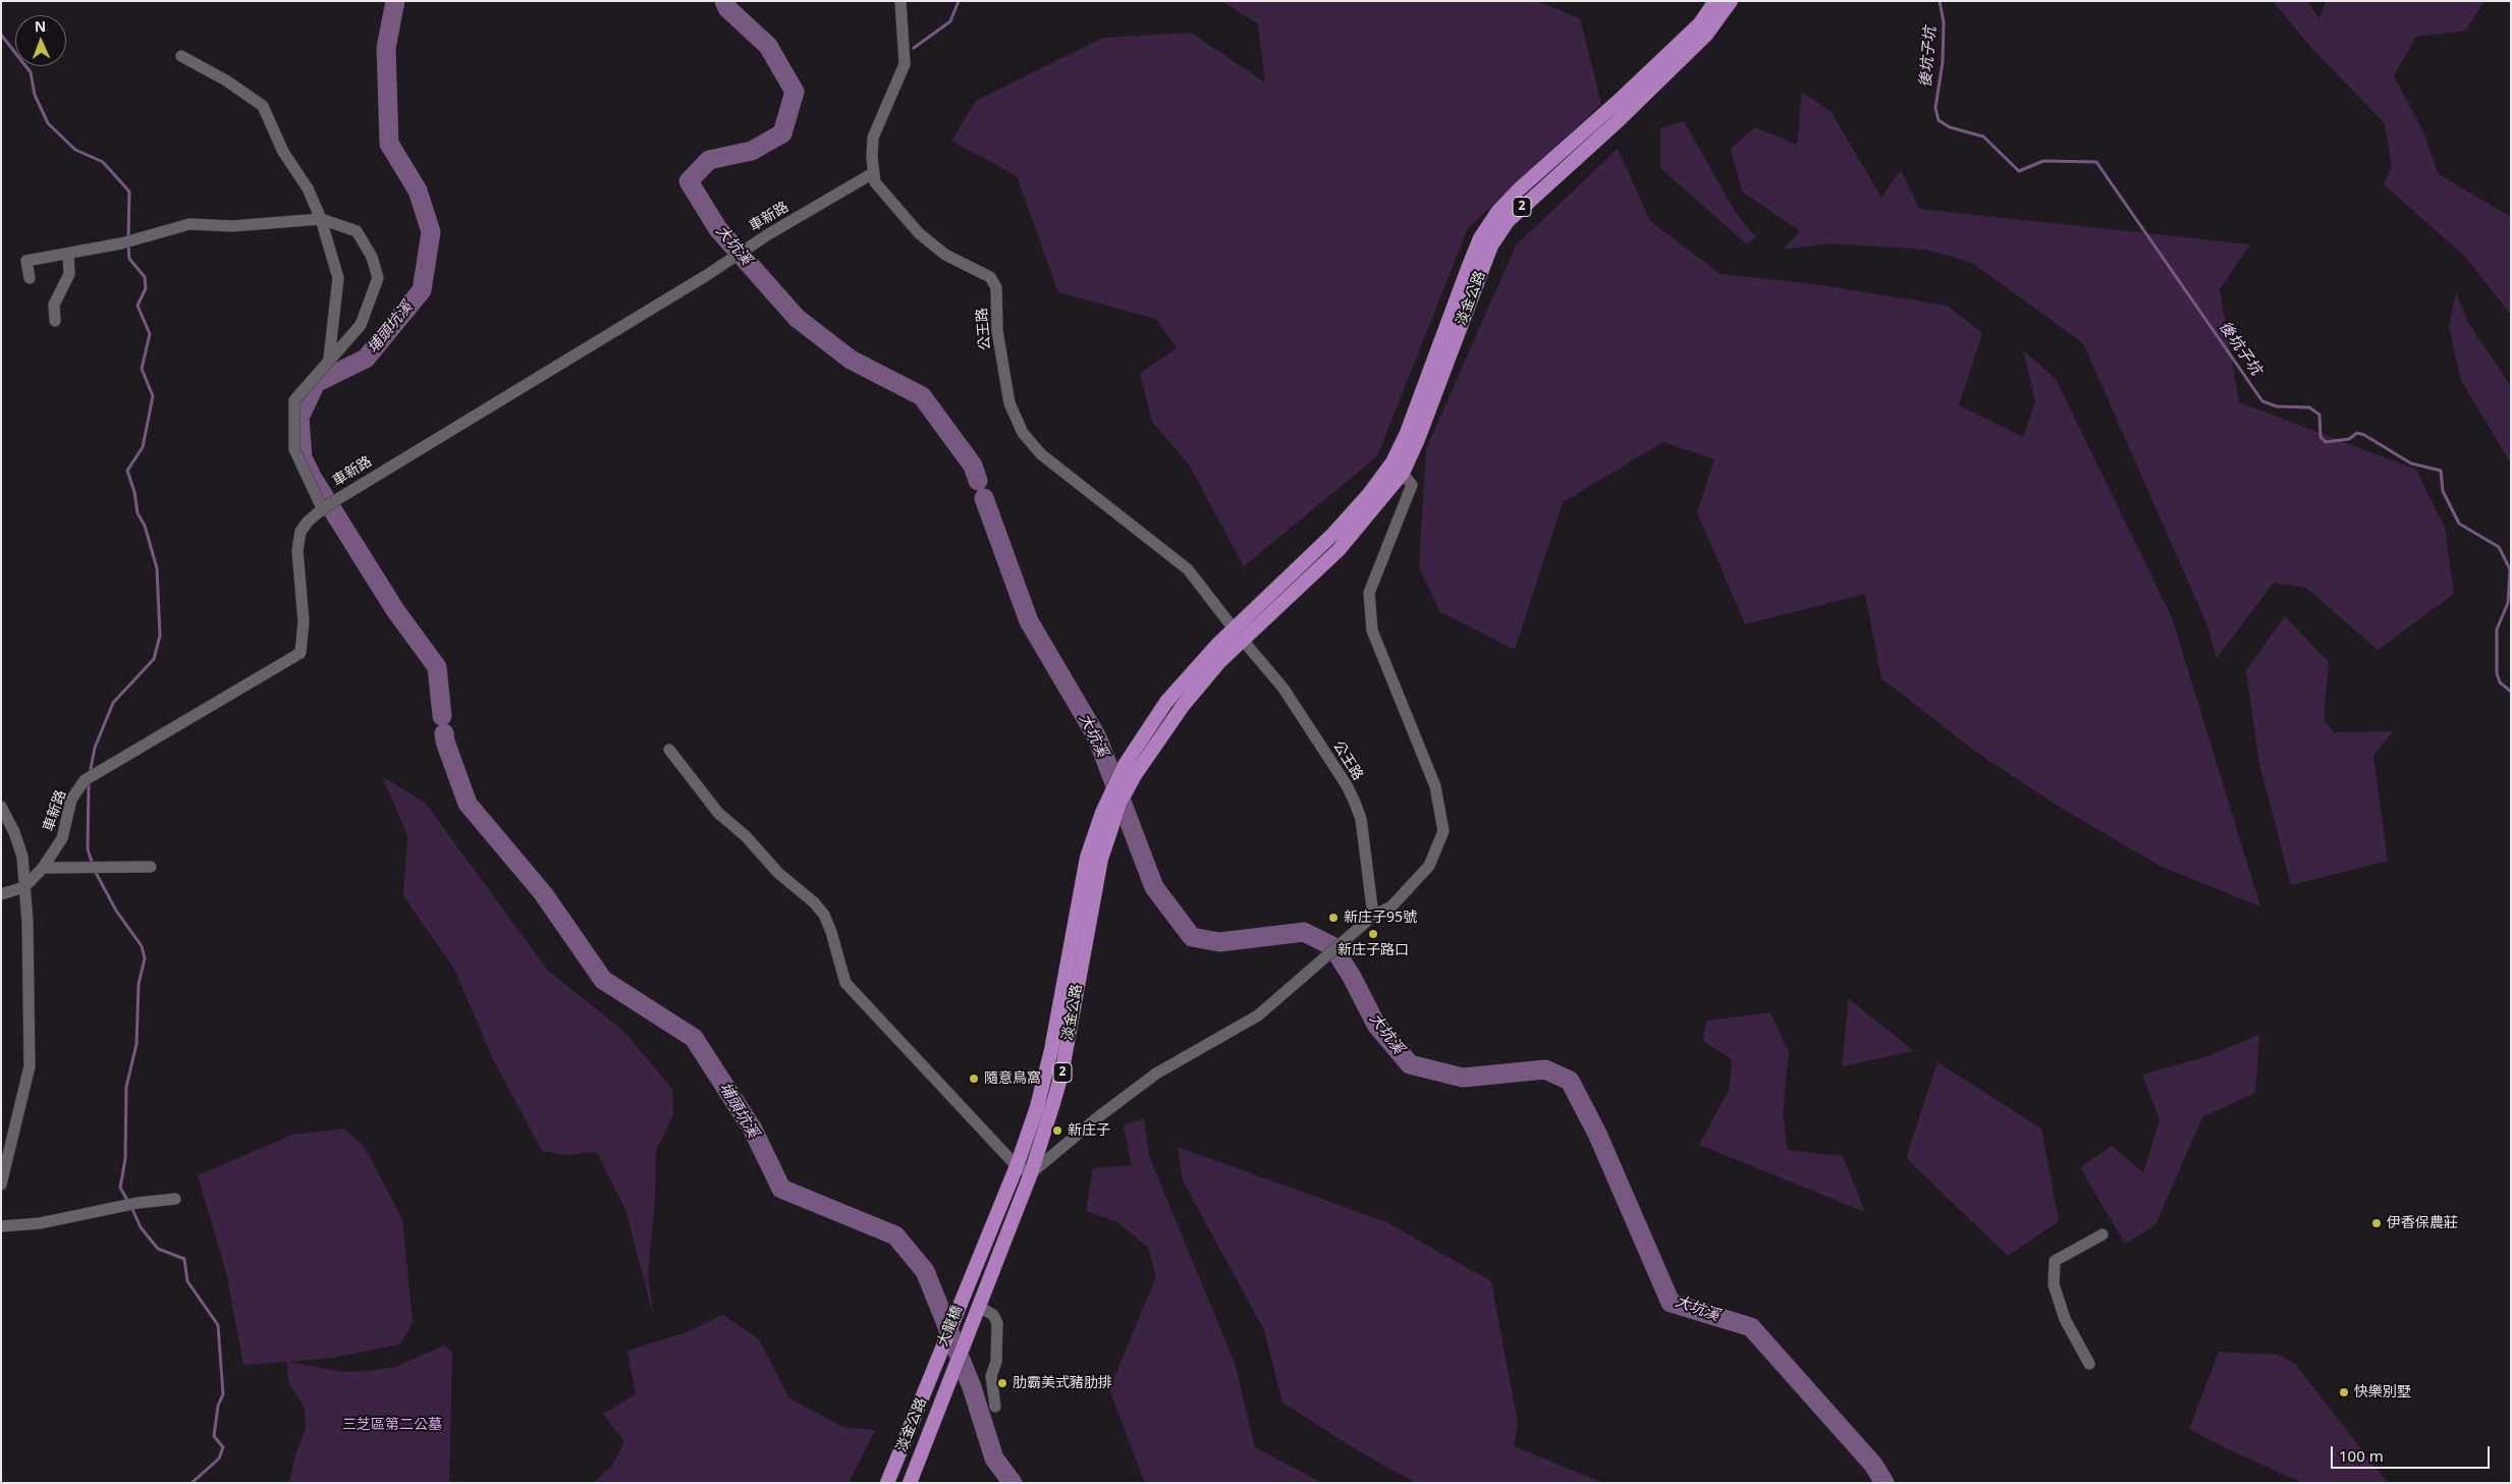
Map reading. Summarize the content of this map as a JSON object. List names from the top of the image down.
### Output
{
  "streets": {
    "main road": ["2", "淡金公路", "大龍橋"],
    "street": ["車新路", "公王路"]
  },
  "crossings": [
    ["車新路", "公王路"],
    ["淡金公路", "大龍橋"]
  ],
  "water": ["後坑子坑", "大坑溪", "埔頭坑溪"],
  "parks": ["三芝區第二公墓"],
  "places": [
    "新庄子95號",
    "新庄子路口",
    "隨意鳥窩",
    "新庄子",
    "伊香保農莊",
    "肋霸美式豬肋排",
    "快樂別墅"
  ],
  "scale_bar": "100 m",
  "north": "top"
}
